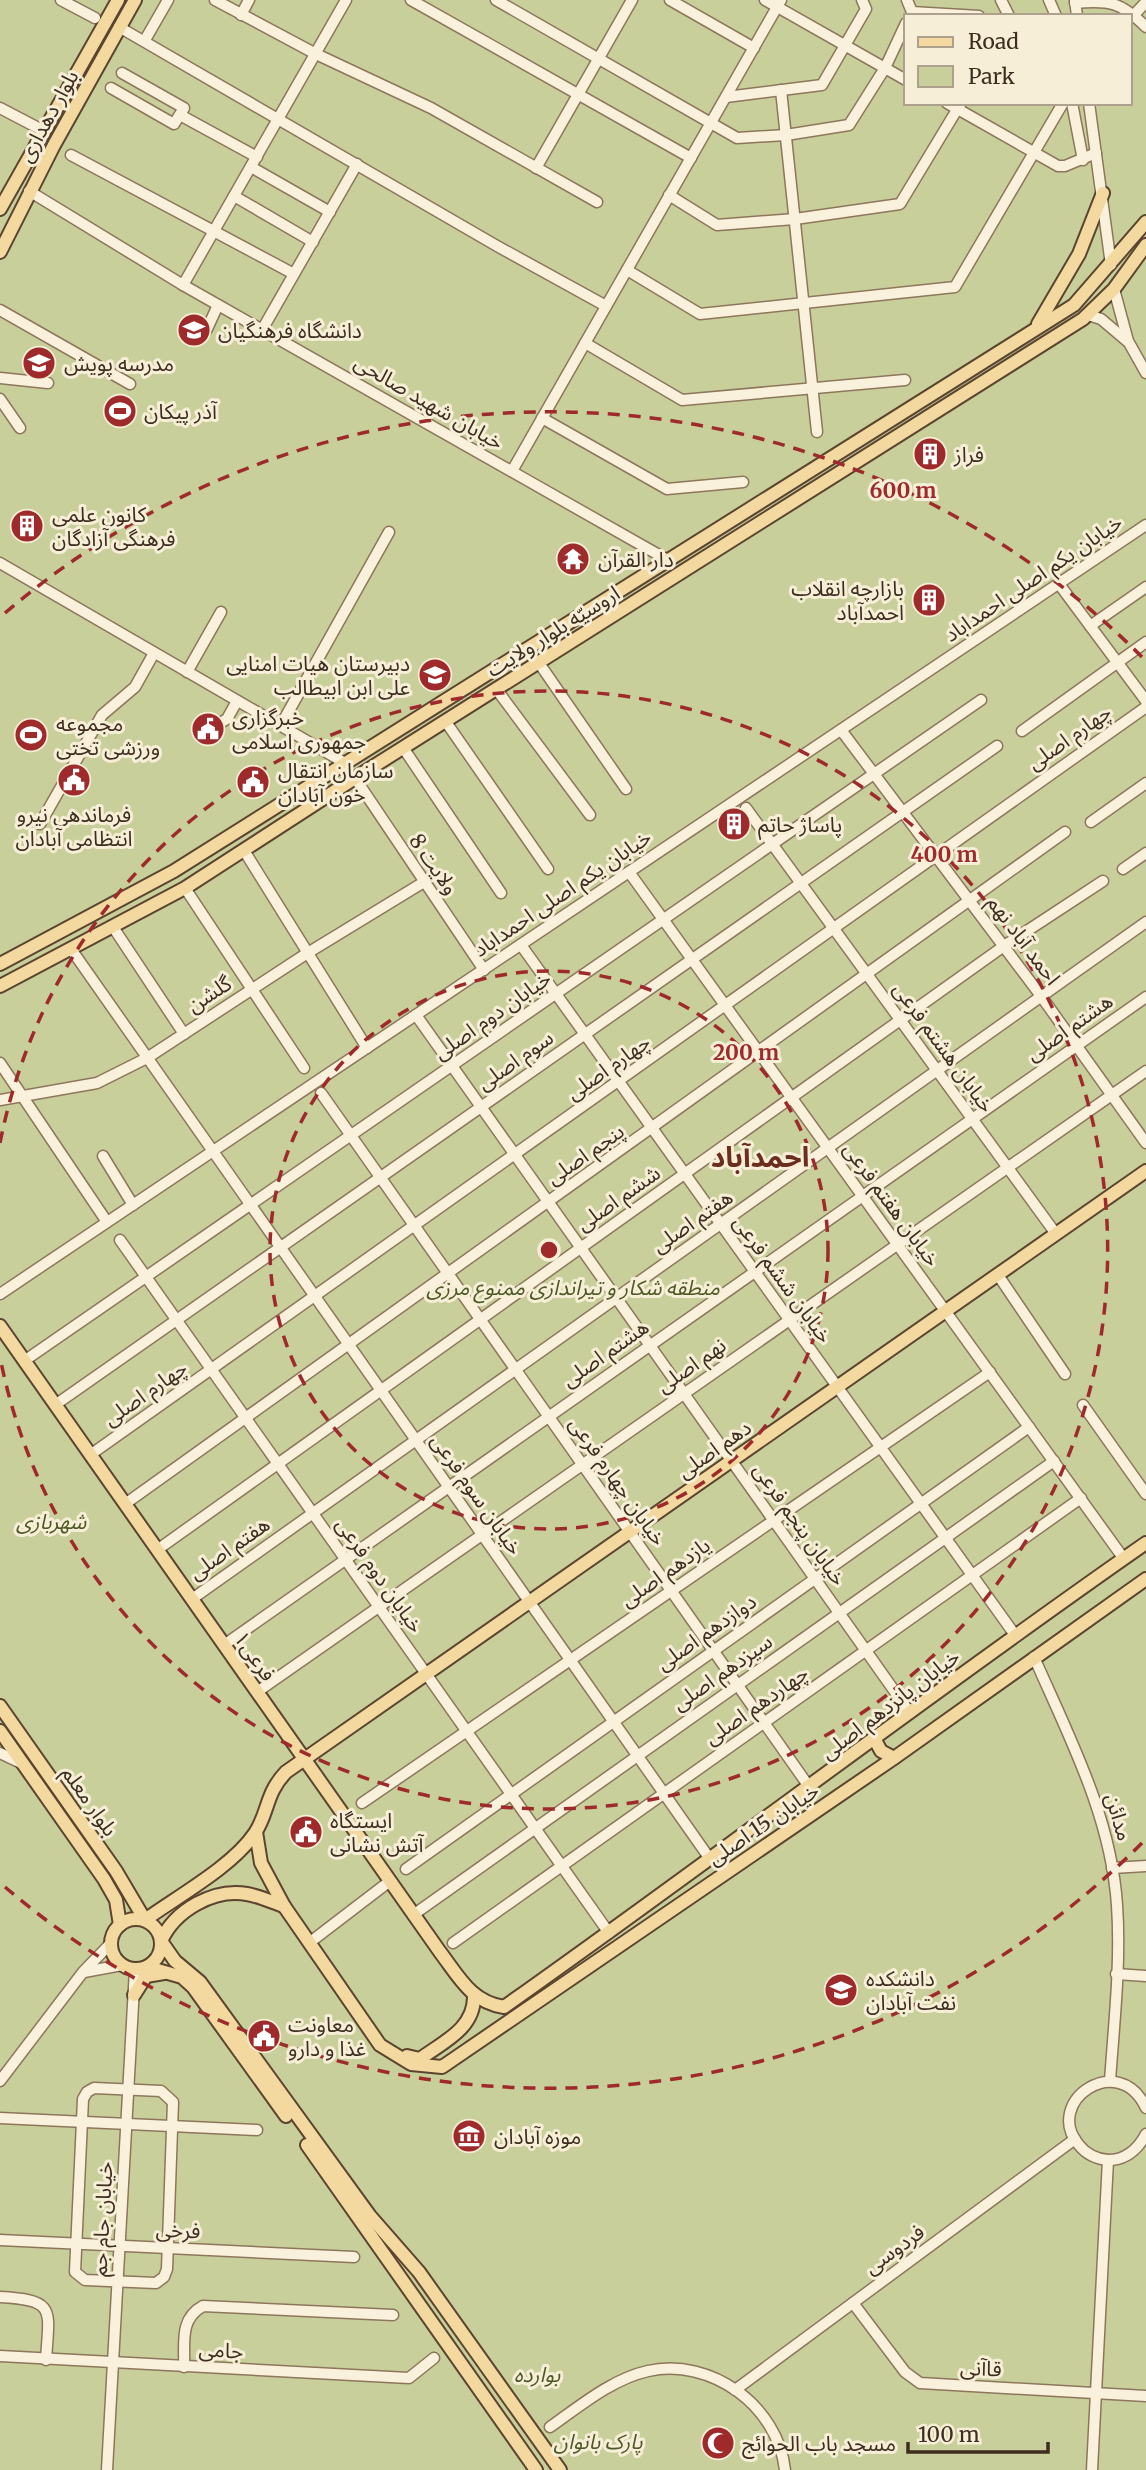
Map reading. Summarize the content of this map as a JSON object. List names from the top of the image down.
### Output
{
  "streets": {
    "main road": [
      "بلوار دهداری",
      "اروسیّه بلوار ولایت",
      "دهم اصلی",
      "فرعی۱",
      "خیابان پانزدهم اصلی",
      "بلوار معلم",
      "خیابان 15 اصلی"
    ],
    "street": [
      "خیابان شهید صالحی",
      "خیابان یکم اصلی احمداباد",
      "چهارم اصلی",
      "ولایت 8",
      "احمد آباد نهم",
      "گلشن",
      "خیابان دوم اصلی",
      "هشتم اصلی",
      "خیابان هشتم فرعی",
      "سوم اصلی",
      "پنجم اصلی",
      "ششم اصلی",
      "خیابان هفتم فرعی",
      "هفتم اصلی",
      "خیابان ششم فرعی",
      "نهم اصلی",
      "خیابان چهارم فرعی",
      "خیابان سوم فرعی",
      "خیابان پنجم فرعی",
      "یازدهم اصلی",
      "خیابان دوم فرعی",
      "دوازدهم اصلی",
      "سیزدهم اصلی",
      "چهاردهم اصلی",
      "مدائن",
      "خیابان جام جم",
      "فرخی",
      "فردوسی",
      "جامی",
      "قاآنی"
    ]
  },
  "crossings": [
    ["بلوار دهداری", "خیابان شهید صالحی"],
    ["خیابان شهید صالحی", "اروسیّه بلوار ولایت"],
    ["خیابان یکم اصلی احمداباد", "ولایت 8"],
    ["خیابان یکم اصلی احمداباد", "احمد آباد نهم"],
    ["خیابان یکم اصلی احمداباد", "خیابان هفتم فرعی"],
    ["خیابان یکم اصلی احمداباد", "خیابان ششم فرعی"],
    ["خیابان یکم اصلی احمداباد", "خیابان سوم فرعی"],
    ["خیابان یکم اصلی احمداباد", "خیابان پنجم فرعی"],
    ["اروسیّه بلوار ولایت", "ولایت 8"],
    ["اروسیّه بلوار ولایت", "خیابان سوم فرعی"],
    ["چهارم اصلی", "احمد آباد نهم"],
    ["چهارم اصلی", "خیابان هشتم فرعی"],
    ["چهارم اصلی", "خیابان هفتم فرعی"],
    ["چهارم اصلی", "خیابان ششم فرعی"],
    ["چهارم اصلی", "خیابان چهارم فرعی"],
    ["چهارم اصلی", "خیابان سوم فرعی"],
    ["چهارم اصلی", "خیابان پنجم فرعی"],
    ["چهارم اصلی", "خیابان دوم فرعی"],
    ["چهارم اصلی", "فرعی۱"],
    ["ولایت 8", "گلشن"],
    ["احمد آباد نهم", "خیابان دوم اصلی"],
    ["احمد آباد نهم", "هشتم اصلی"],
    ["احمد آباد نهم", "سوم اصلی"],
    ["احمد آباد نهم", "پنجم اصلی"],
    ["احمد آباد نهم", "ششم اصلی"],
    ["احمد آباد نهم", "هفتم اصلی"],
    ["احمد آباد نهم", "نهم اصلی"],
    ["گلشن", "خیابان سوم فرعی"],
    ["خیابان دوم اصلی", "خیابان هشتم فرعی"],
    ["خیابان دوم اصلی", "خیابان هفتم فرعی"],
    ["خیابان دوم اصلی", "خیابان ششم فرعی"],
    ["خیابان دوم اصلی", "خیابان چهارم فرعی"],
    ["خیابان دوم اصلی", "خیابان سوم فرعی"],
    ["خیابان دوم اصلی", "خیابان پنجم فرعی"],
    ["خیابان دوم اصلی", "خیابان دوم فرعی"],
    ["خیابان دوم اصلی", "فرعی۱"],
    ["هشتم اصلی", "خیابان هشتم فرعی"],
    ["هشتم اصلی", "خیابان هفتم فرعی"],
    ["هشتم اصلی", "خیابان ششم فرعی"],
    ["هشتم اصلی", "خیابان چهارم فرعی"],
    ["هشتم اصلی", "خیابان سوم فرعی"],
    ["هشتم اصلی", "خیابان پنجم فرعی"],
    ["هشتم اصلی", "خیابان دوم فرعی"],
    ["هشتم اصلی", "فرعی۱"],
    ["خیابان هشتم فرعی", "سوم اصلی"],
    ["خیابان هشتم فرعی", "پنجم اصلی"],
    ["خیابان هشتم فرعی", "ششم اصلی"],
    ["خیابان هشتم فرعی", "هفتم اصلی"],
    ["خیابان هشتم فرعی", "نهم اصلی"],
    ["خیابان هشتم فرعی", "دهم اصلی"],
    ["سوم اصلی", "خیابان هفتم فرعی"],
    ["سوم اصلی", "خیابان ششم فرعی"],
    ["سوم اصلی", "خیابان چهارم فرعی"],
    ["سوم اصلی", "خیابان سوم فرعی"],
    ["سوم اصلی", "خیابان پنجم فرعی"],
    ["سوم اصلی", "خیابان دوم فرعی"],
    ["سوم اصلی", "فرعی۱"],
    ["پنجم اصلی", "خیابان هفتم فرعی"],
    ["پنجم اصلی", "خیابان ششم فرعی"],
    ["پنجم اصلی", "خیابان چهارم فرعی"],
    ["پنجم اصلی", "خیابان سوم فرعی"],
    ["پنجم اصلی", "خیابان پنجم فرعی"],
    ["پنجم اصلی", "خیابان دوم فرعی"],
    ["پنجم اصلی", "فرعی۱"],
    ["ششم اصلی", "خیابان هفتم فرعی"],
    ["ششم اصلی", "خیابان ششم فرعی"],
    ["ششم اصلی", "خیابان چهارم فرعی"],
    ["ششم اصلی", "خیابان سوم فرعی"],
    ["ششم اصلی", "خیابان پنجم فرعی"],
    ["ششم اصلی", "خیابان دوم فرعی"],
    ["ششم اصلی", "فرعی۱"],
    ["خیابان هفتم فرعی", "هفتم اصلی"],
    ["خیابان هفتم فرعی", "نهم اصلی"],
    ["خیابان هفتم فرعی", "دهم اصلی"],
    ["خیابان هفتم فرعی", "یازدهم اصلی"],
    ["خیابان هفتم فرعی", "دوازدهم اصلی"],
    ["خیابان هفتم فرعی", "سیزدهم اصلی"],
    ["خیابان هفتم فرعی", "خیابان پانزدهم اصلی"],
    ["خیابان هفتم فرعی", "چهاردهم اصلی"],
    ["هفتم اصلی", "خیابان ششم فرعی"],
    ["هفتم اصلی", "خیابان چهارم فرعی"],
    ["هفتم اصلی", "خیابان سوم فرعی"],
    ["هفتم اصلی", "خیابان پنجم فرعی"],
    ["هفتم اصلی", "خیابان دوم فرعی"],
    ["هفتم اصلی", "فرعی۱"],
    ["خیابان ششم فرعی", "نهم اصلی"],
    ["خیابان ششم فرعی", "دهم اصلی"],
    ["خیابان ششم فرعی", "یازدهم اصلی"],
    ["خیابان ششم فرعی", "دوازدهم اصلی"],
    ["خیابان ششم فرعی", "سیزدهم اصلی"],
    ["خیابان ششم فرعی", "خیابان پانزدهم اصلی"],
    ["خیابان ششم فرعی", "چهاردهم اصلی"],
    ["نهم اصلی", "خیابان چهارم فرعی"],
    ["نهم اصلی", "خیابان سوم فرعی"],
    ["نهم اصلی", "خیابان پنجم فرعی"],
    ["نهم اصلی", "خیابان دوم فرعی"],
    ["نهم اصلی", "فرعی۱"],
    ["دهم اصلی", "خیابان چهارم فرعی"],
    ["دهم اصلی", "خیابان سوم فرعی"],
    ["دهم اصلی", "خیابان پنجم فرعی"],
    ["دهم اصلی", "خیابان دوم فرعی"],
    ["دهم اصلی", "فرعی۱"],
    ["خیابان چهارم فرعی", "یازدهم اصلی"],
    ["خیابان چهارم فرعی", "دوازدهم اصلی"],
    ["خیابان چهارم فرعی", "سیزدهم اصلی"],
    ["خیابان چهارم فرعی", "خیابان پانزدهم اصلی"],
    ["خیابان چهارم فرعی", "چهاردهم اصلی"],
    ["خیابان سوم فرعی", "یازدهم اصلی"],
    ["خیابان سوم فرعی", "دوازدهم اصلی"],
    ["خیابان سوم فرعی", "سیزدهم اصلی"],
    ["خیابان سوم فرعی", "خیابان پانزدهم اصلی"],
    ["خیابان سوم فرعی", "چهاردهم اصلی"],
    ["خیابان پنجم فرعی", "یازدهم اصلی"],
    ["خیابان پنجم فرعی", "دوازدهم اصلی"],
    ["خیابان پنجم فرعی", "سیزدهم اصلی"],
    ["خیابان پنجم فرعی", "خیابان پانزدهم اصلی"],
    ["خیابان پنجم فرعی", "چهاردهم اصلی"],
    ["یازدهم اصلی", "خیابان دوم فرعی"],
    ["خیابان دوم فرعی", "دوازدهم اصلی"],
    ["خیابان دوم فرعی", "سیزدهم اصلی"],
    ["خیابان دوم فرعی", "خیابان پانزدهم اصلی"],
    ["خیابان دوم فرعی", "چهاردهم اصلی"],
    ["فرعی۱", "سیزدهم اصلی"],
    ["فرعی۱", "خیابان پانزدهم اصلی"],
    ["بلوار معلم", "خیابان جام جم"],
    ["مدائن", "خیابان 15 اصلی"],
    ["خیابان جام جم", "فرخی"],
    ["خیابان جام جم", "جامی"],
    ["فردوسی", "قاآنی"]
  ],
  "districts": ["احمدآباد"],
  "parks": [
    "منطقه شکار و تیراندازی ممنوع مرزی",
    "شهربازی",
    "بوارده",
    "پارک بانوان"
  ],
  "places": {
    "school or university": [
      "دانشگاه فرهنگیان",
      "مدرسه پویش",
      "دبیرستان هیات امنایی علی ابن ابیطالب",
      "دانشکده نفت آبادان"
    ],
    "sports": ["آذر پیکان", "مجموعه ورزشی تختی"],
    "building": [
      "فراز",
      "کانون علمی فرهنگی آزادگان",
      "بازارچه انقلاب احمدآباد",
      "پاساژ حاتم"
    ],
    "temple": ["دار القرآن"],
    "public building": [
      "خبرگزاری جمهوری اسلامی",
      "فرماندهی نیرو انتظامی آبادان",
      "سازمان انتقال خون آبادان",
      "ایستگاه آتش نشانی",
      "معاونت غذا و دارو"
    ],
    "museum": ["موزه آبادان"],
    "mosque": ["مسجد باب الحوائج"]
  },
  "legend": ["Road", "Park"],
  "scale_bar": "100 m",
  "rings": ["600 m", "400 m", "200 m"]
}
